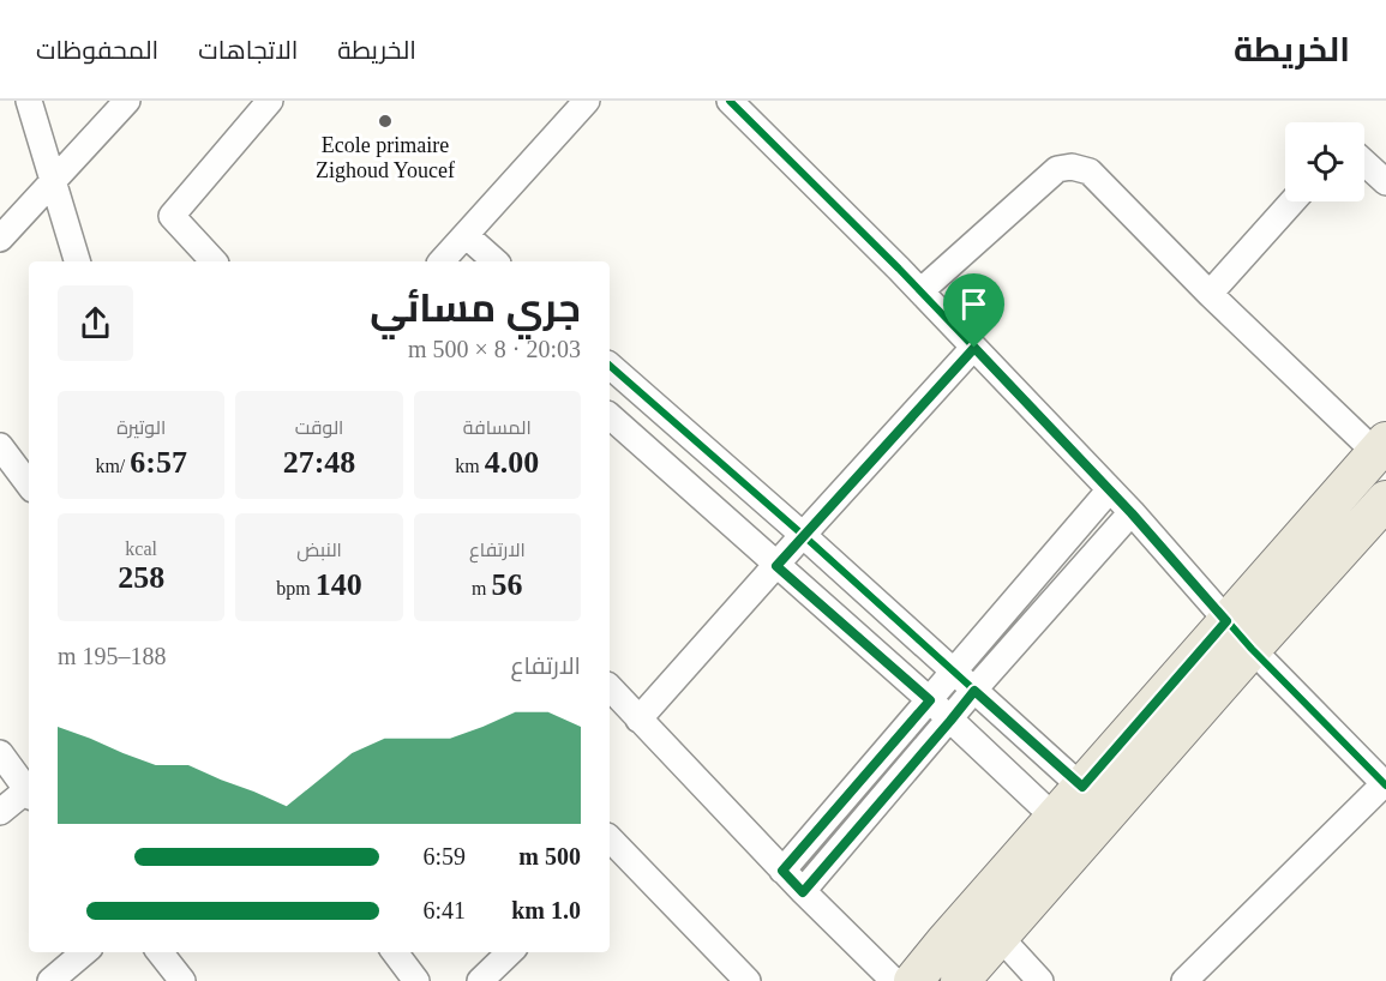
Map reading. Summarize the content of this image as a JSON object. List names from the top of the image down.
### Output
{
  "places": ["Ecole primaire Zighoud Youcef"],
  "page": {
    "header": "الخريطة",
    "nav": ["الخريطة", "الاتجاهات", "المحفوظات"],
    "heading": ["جري مسائي", "20:03 · 8 × 500 m"],
    "stats": [
      ["المسافة", "4.00 km"],
      ["الوقت", "27:48"],
      ["الوتيرة", "6:57 /km"],
      ["الارتفاع", "56 m"],
      ["النبض", "140 bpm"],
      ["kcal", "258"]
    ],
    "chart": ["الارتفاع", "188–195 m"],
    "list": [
      {
        "name": "500 m",
        "note": "6:59"
      },
      {
        "name": "1.0 km",
        "note": "6:41"
      }
    ]
  }
}
